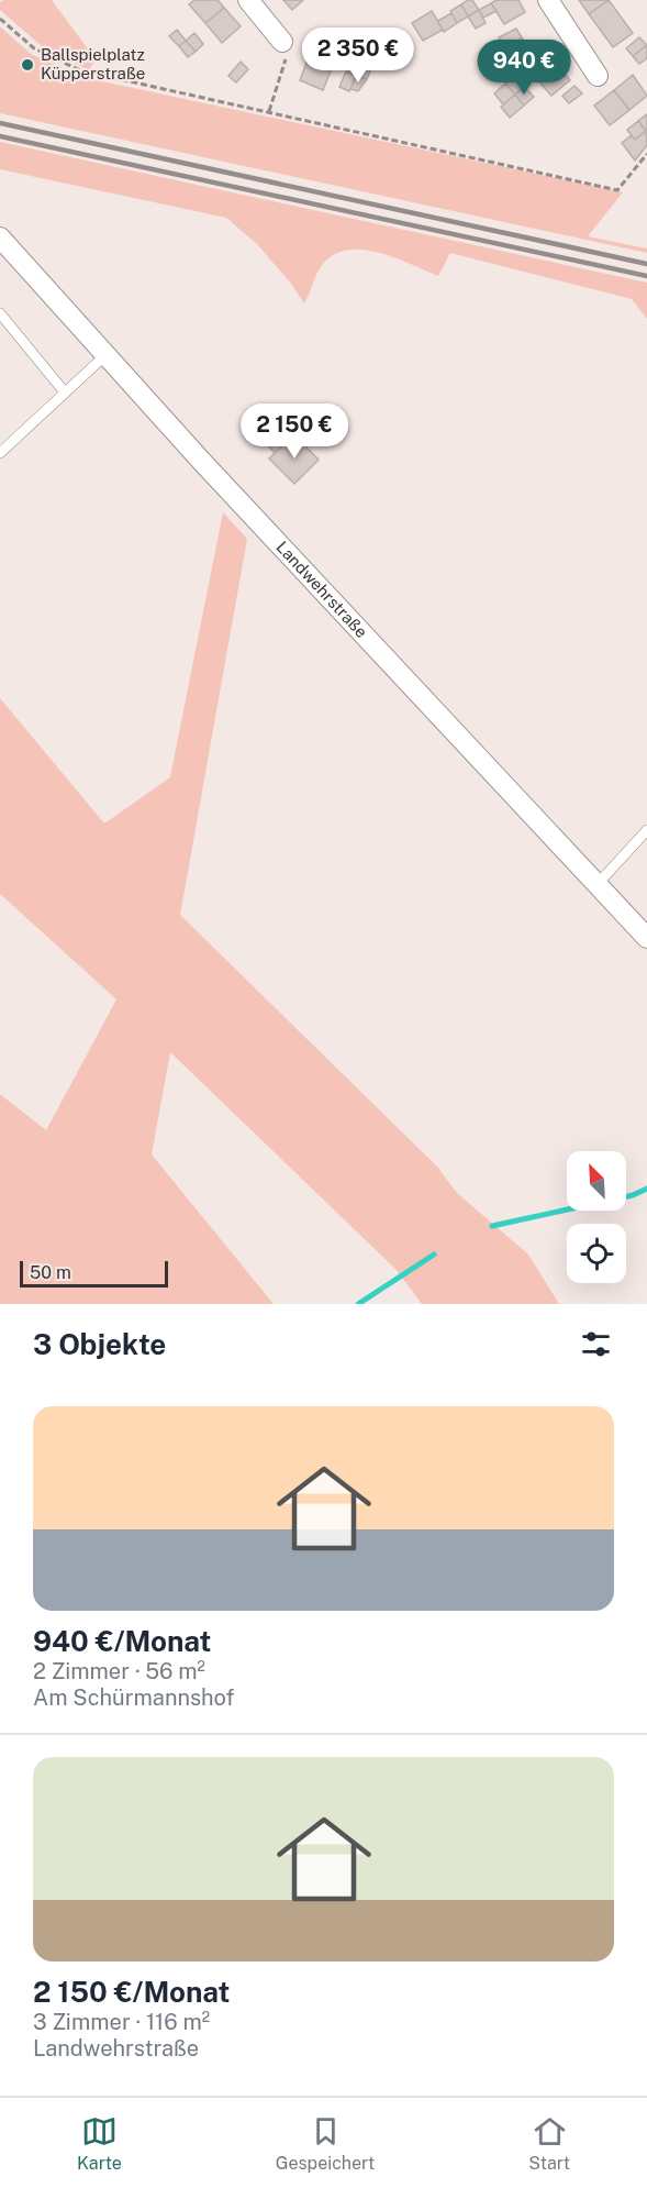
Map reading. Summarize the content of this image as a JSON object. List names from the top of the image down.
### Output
{
  "streets": {
    "street": ["Landwehrstraße"]
  },
  "places": ["Ballspielplatz Küpperstraße"],
  "scale_bar": "50 m",
  "north": "top left",
  "page": {
    "price": ["2 350 €", "940 €", "2 150 €"],
    "scale": "50 m",
    "heading": "3 Objekte",
    "list": [
      {
        "name": "940 €/Monat",
        "note": "2 Zimmer · 56 m² · Am Schürmannshof"
      },
      {
        "name": "2 150 €/Monat",
        "note": "3 Zimmer · 116 m² · Landwehrstraße"
      }
    ],
    "tabs": ["Karte", "Gespeichert", "Start"]
  }
}
